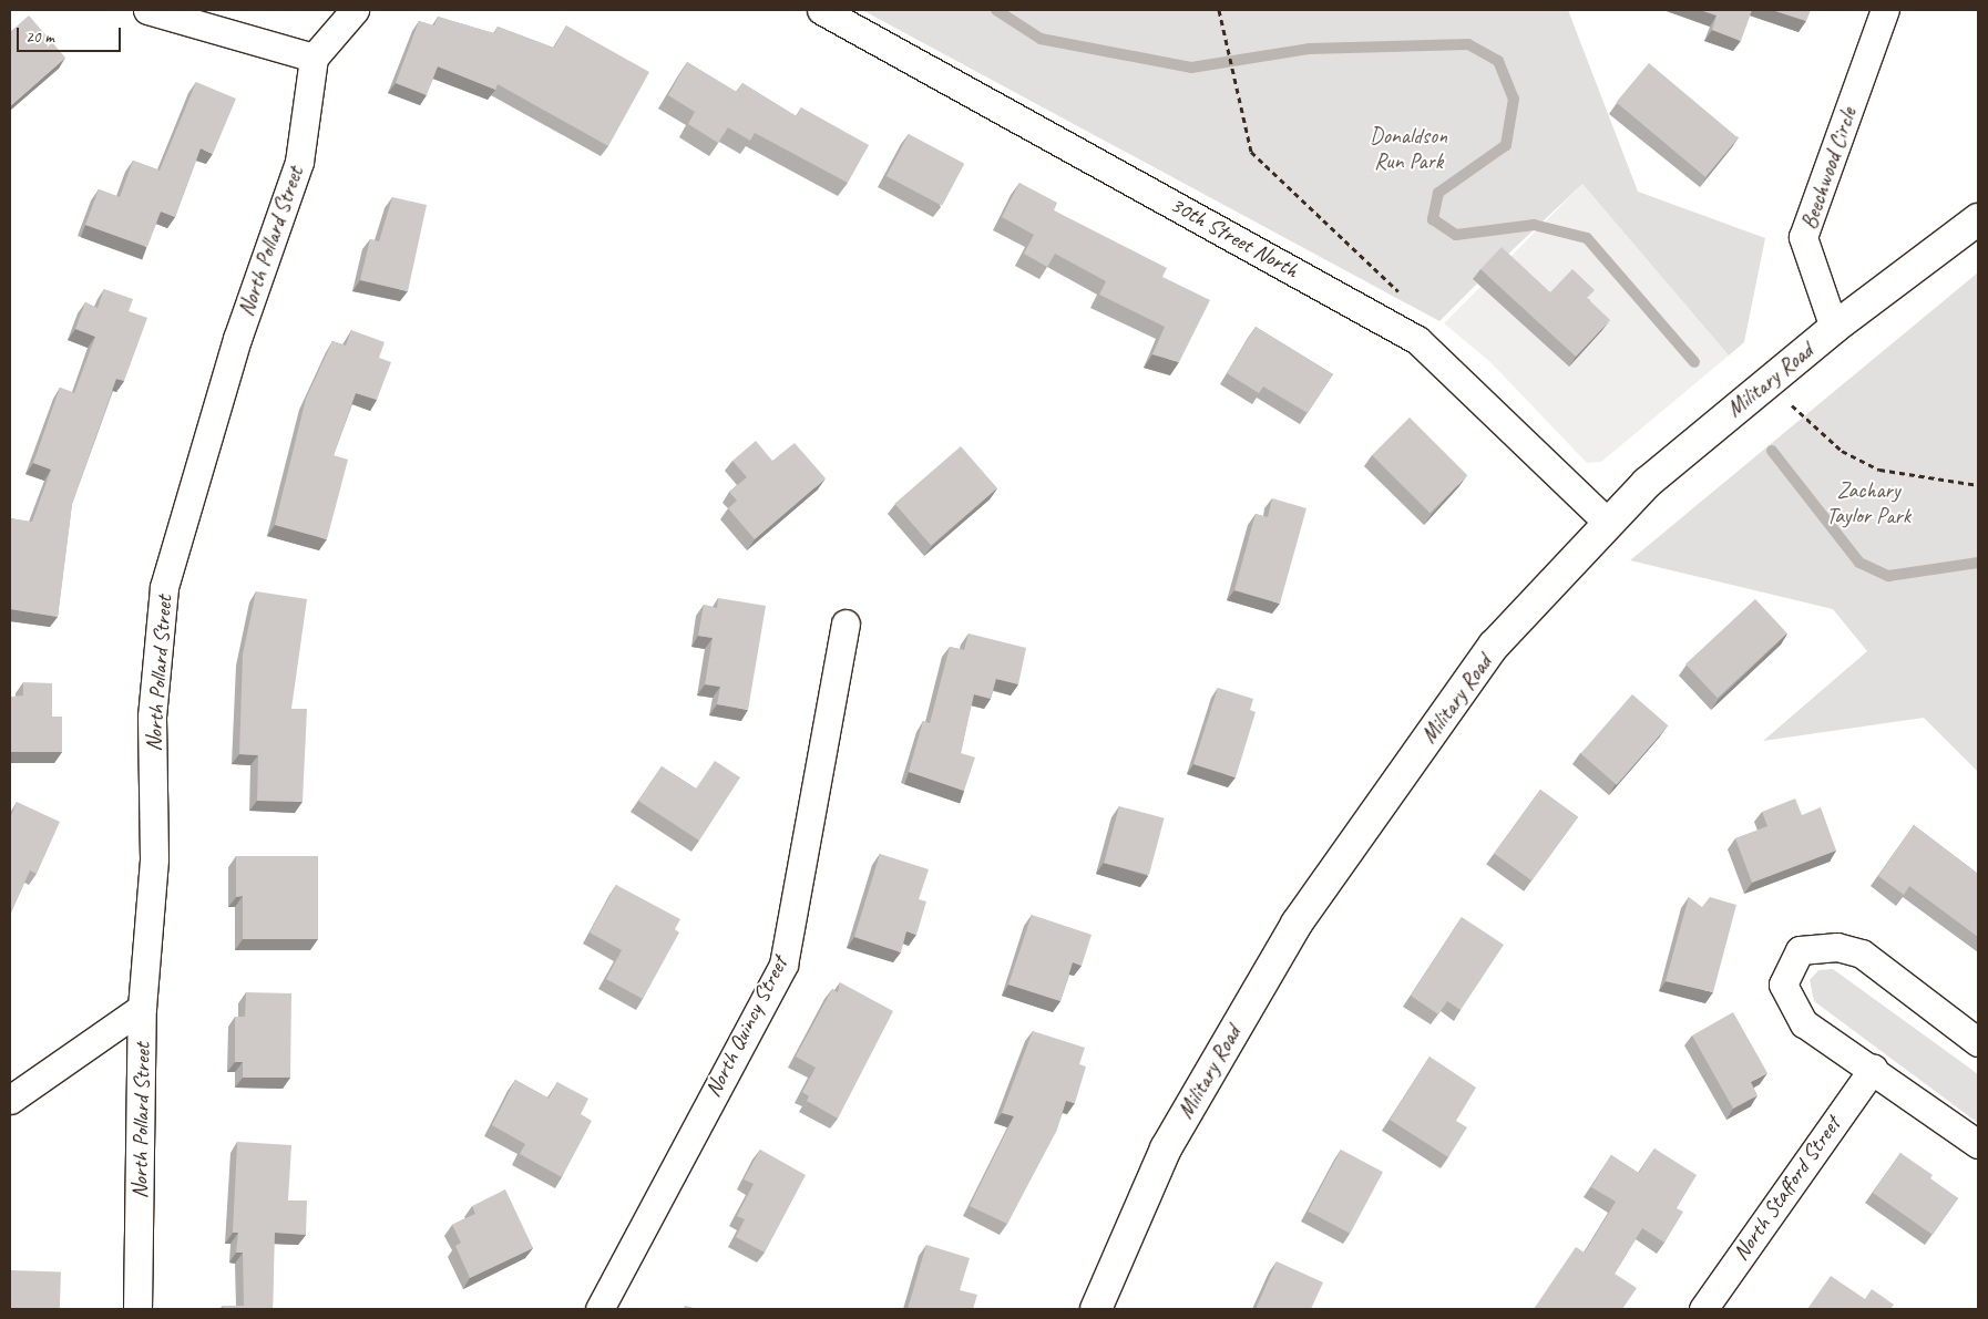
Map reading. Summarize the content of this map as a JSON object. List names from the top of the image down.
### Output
{
  "streets": {
    "main road": ["Military Road"],
    "street": [
      "Beechwood Circle",
      "30th Street North",
      "North Pollard Street",
      "North Quincy Street",
      "North Stafford Street"
    ]
  },
  "crossings": [
    ["Beechwood Circle", "Military Road"],
    ["30th Street North", "Military Road"]
  ],
  "parks": ["Donaldson Run Park", "Zachary Taylor Park"],
  "scale_bar": "20 m"
}
